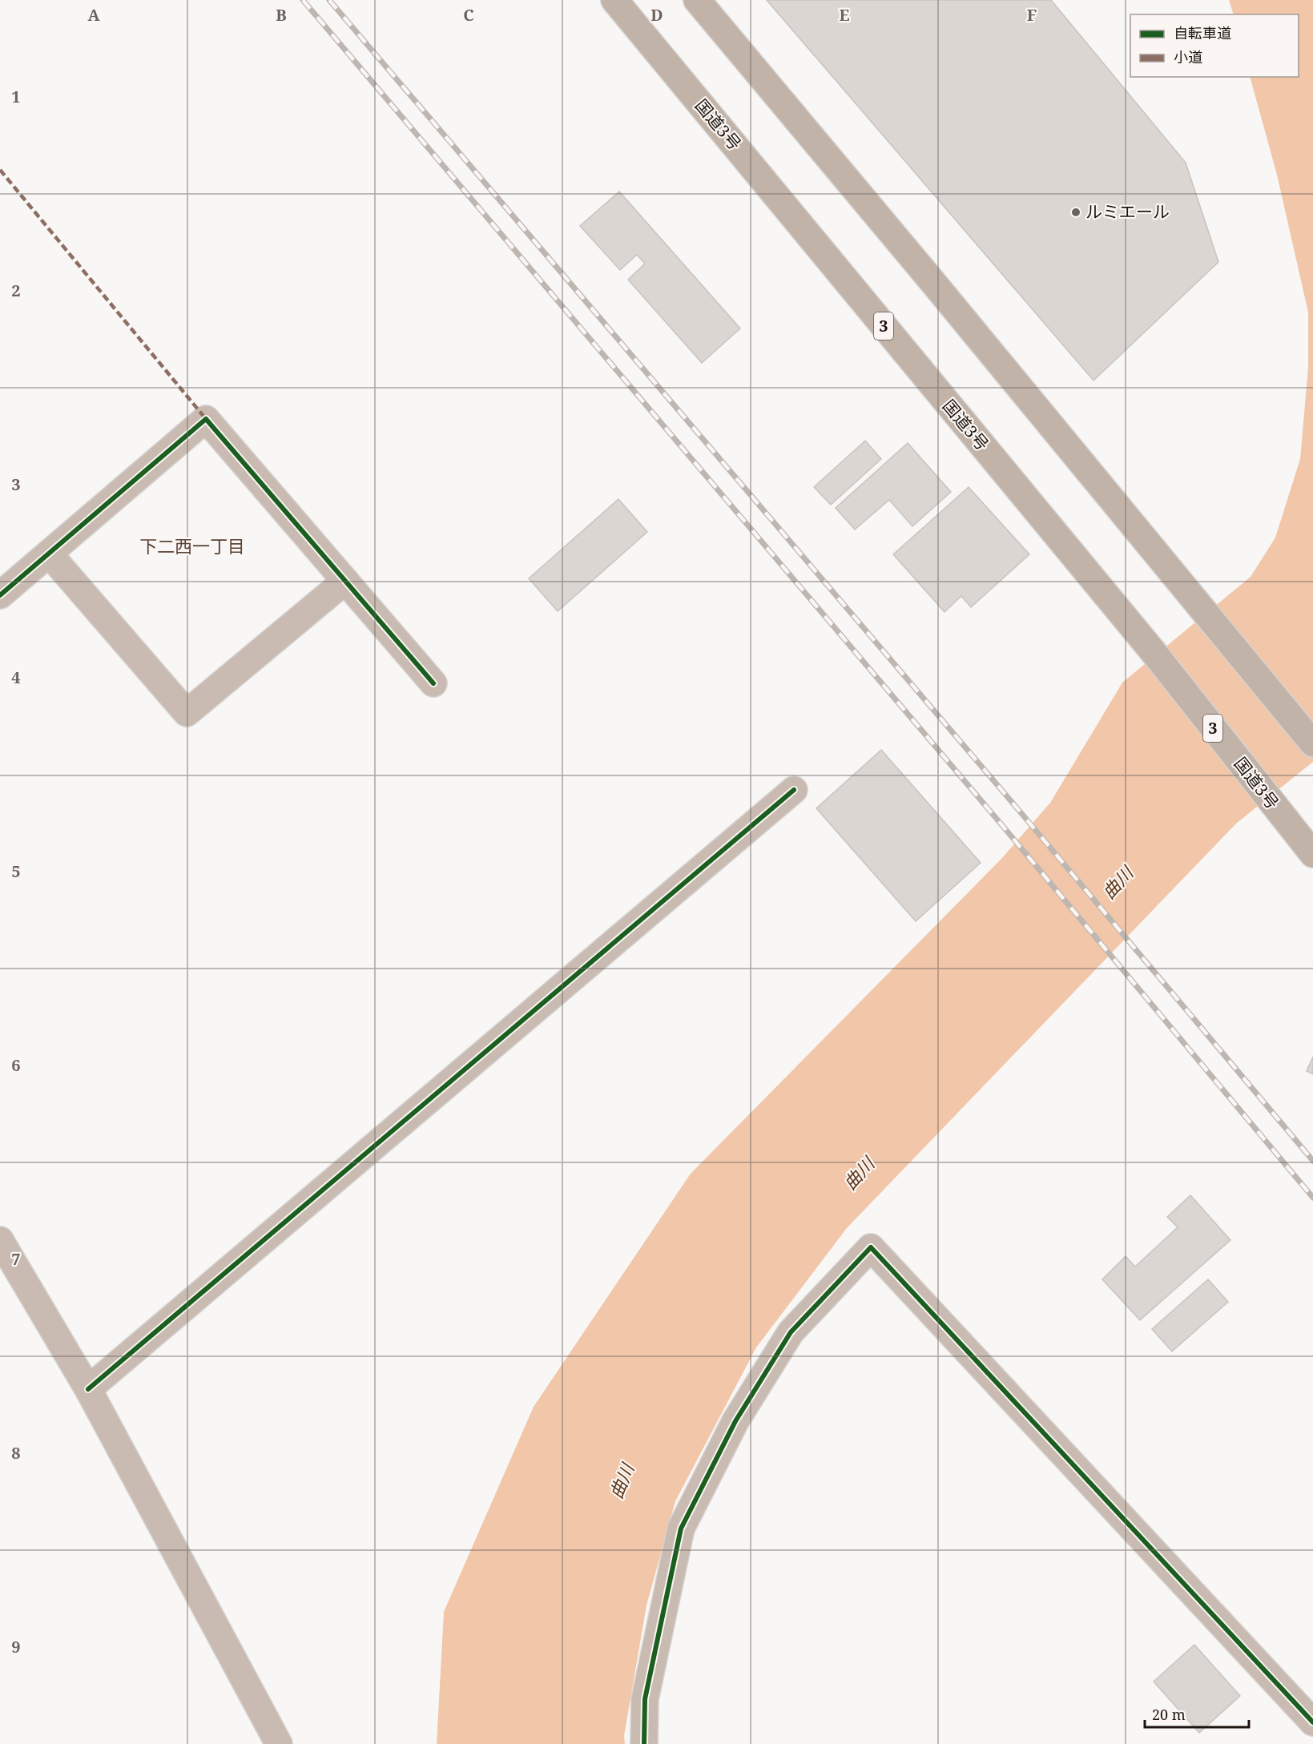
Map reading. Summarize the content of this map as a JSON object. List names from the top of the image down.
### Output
{
  "streets": {
    "highway": ["国道3号", "3"]
  },
  "districts": ["下二西一丁目"],
  "water": ["曲川"],
  "places": ["ルミエール"],
  "legend": ["自転車道", "小道"],
  "scale_bar": "20 m",
  "grid": {
    "columns": [
      "A",
      "B",
      "C",
      "D",
      "E",
      "F"
    ],
    "rows": [
      "1",
      "2",
      "3",
      "4",
      "5",
      "6",
      "7",
      "8",
      "9"
    ]
  }
}
